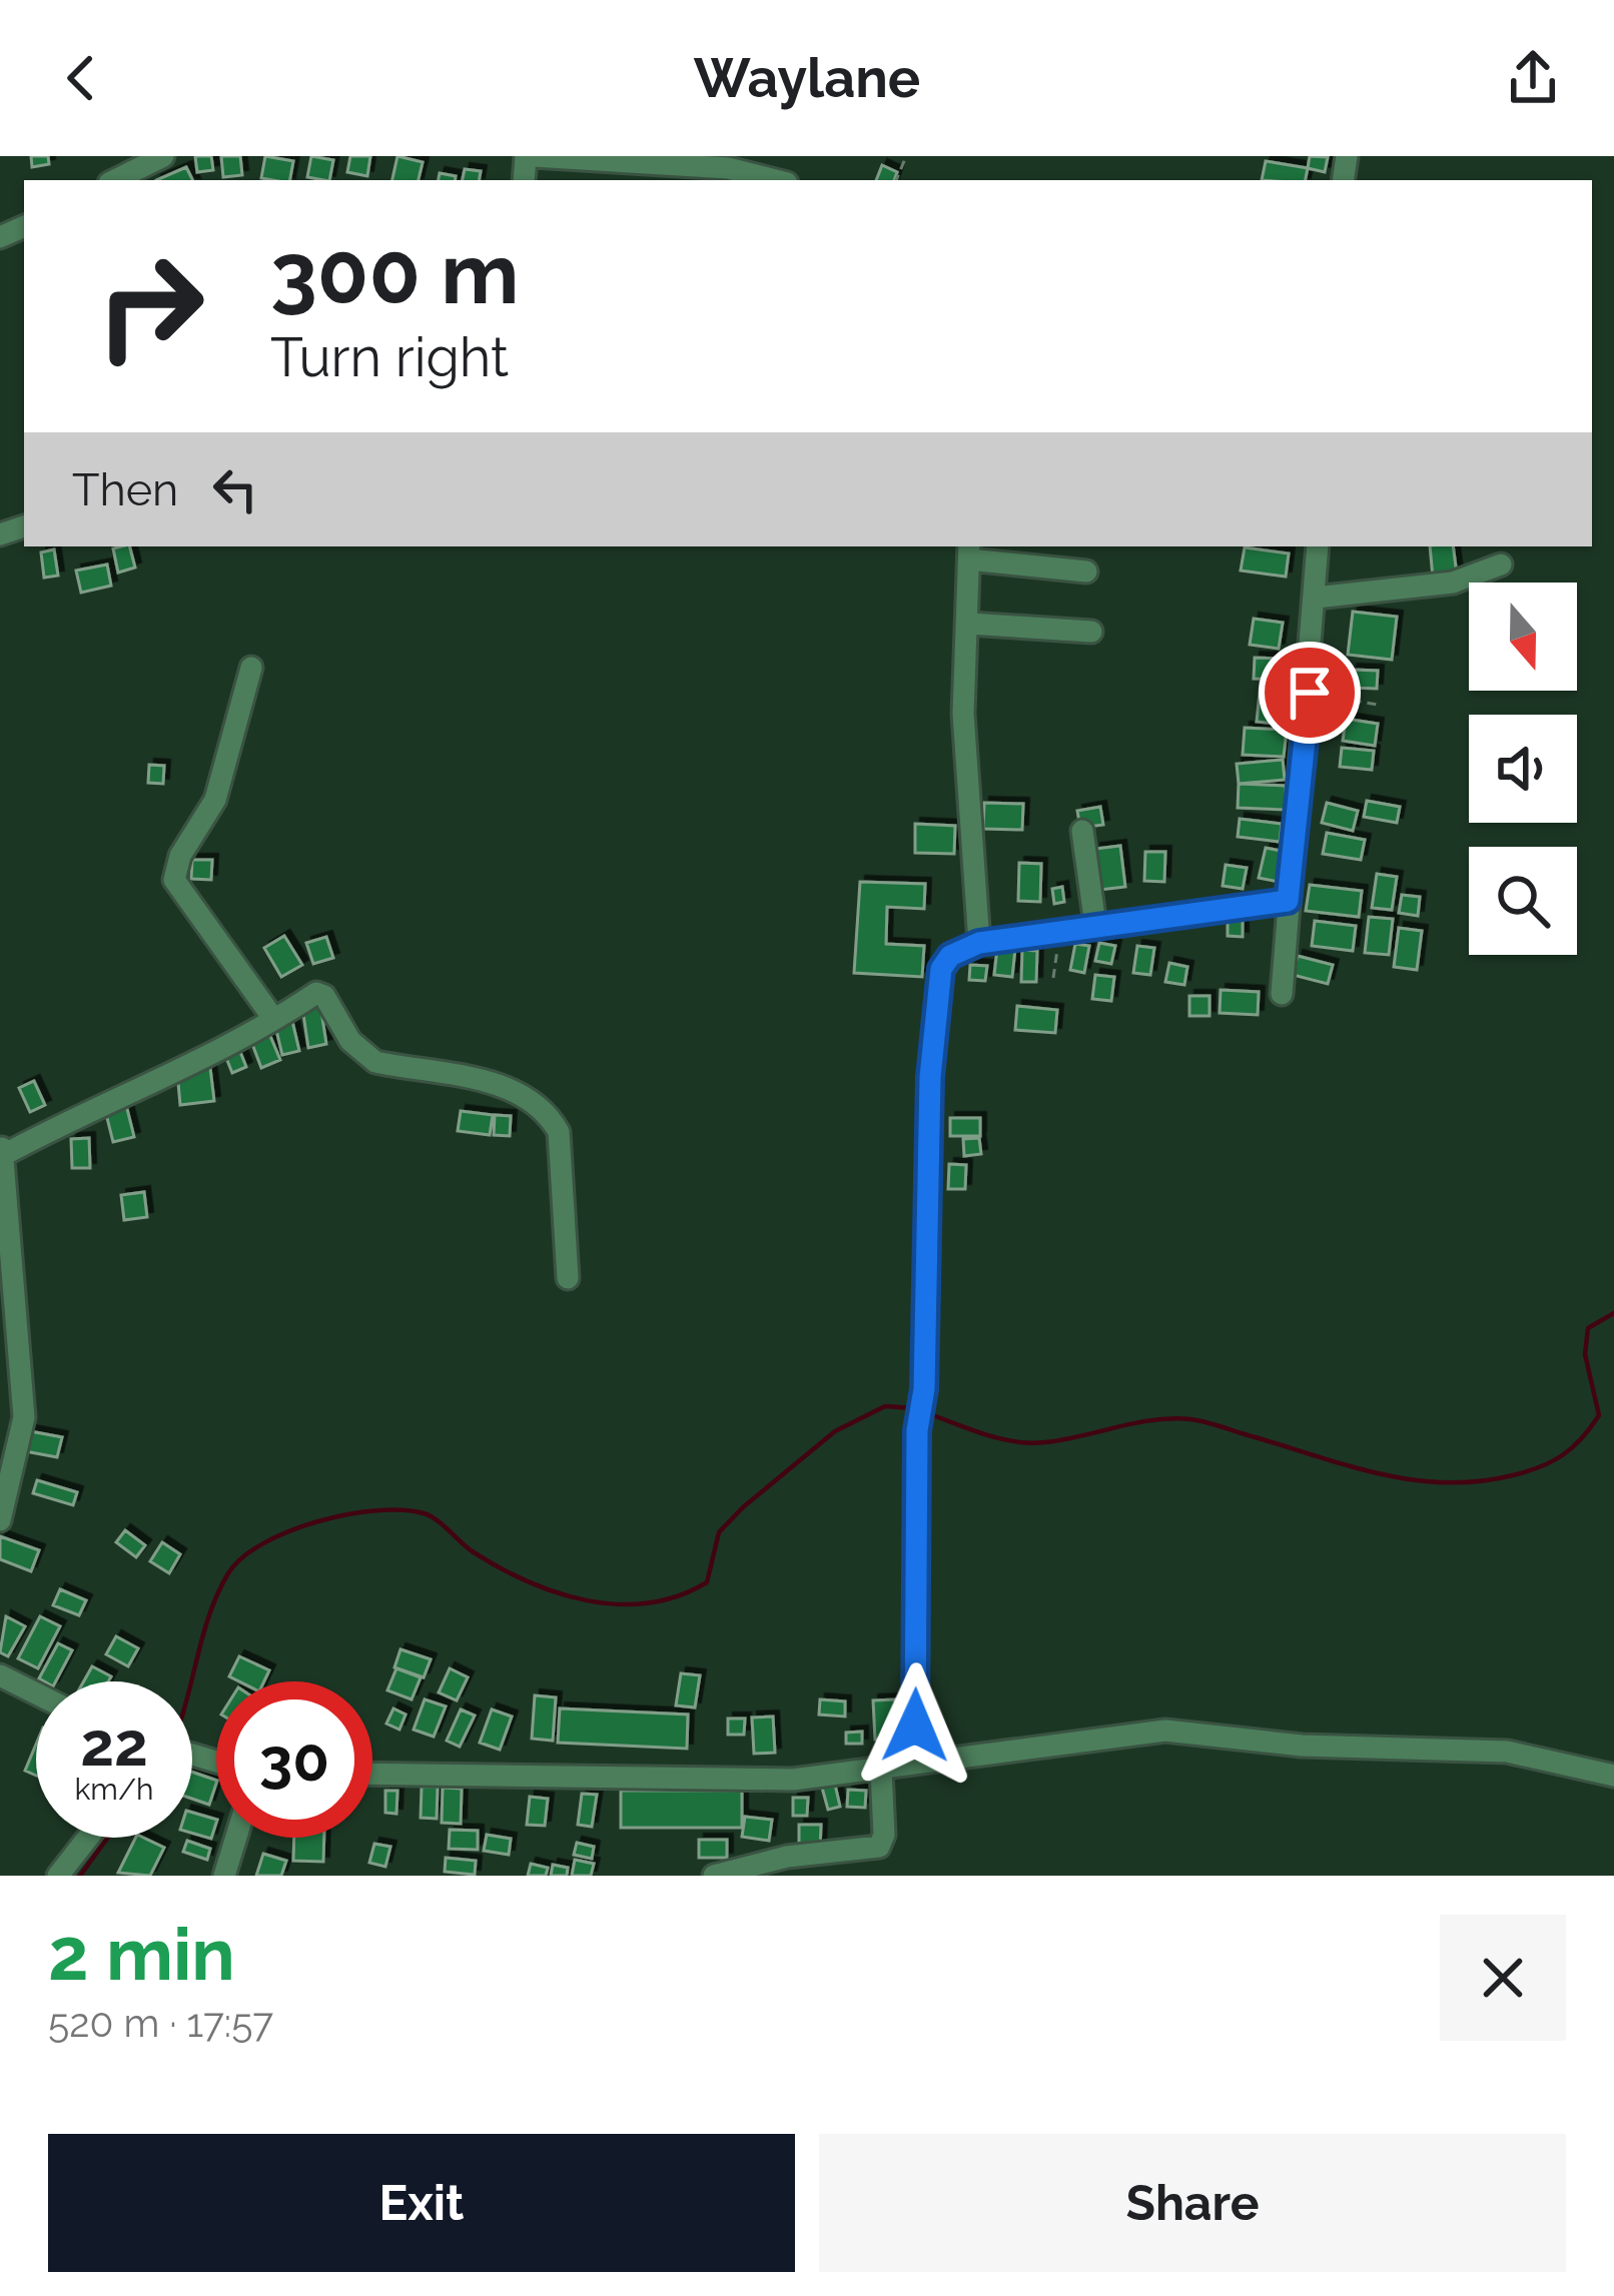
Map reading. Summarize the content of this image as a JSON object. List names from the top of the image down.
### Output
{
  "north": "bottom",
  "page": {
    "header": "Waylane",
    "turn": ["300 m", "Turn right"],
    "then": "Then",
    "speed": "22 km/h",
    "limit": "30",
    "heading": ["2 min", "520 m · 17:57"],
    "buttons": ["Exit", "Share"]
  }
}
